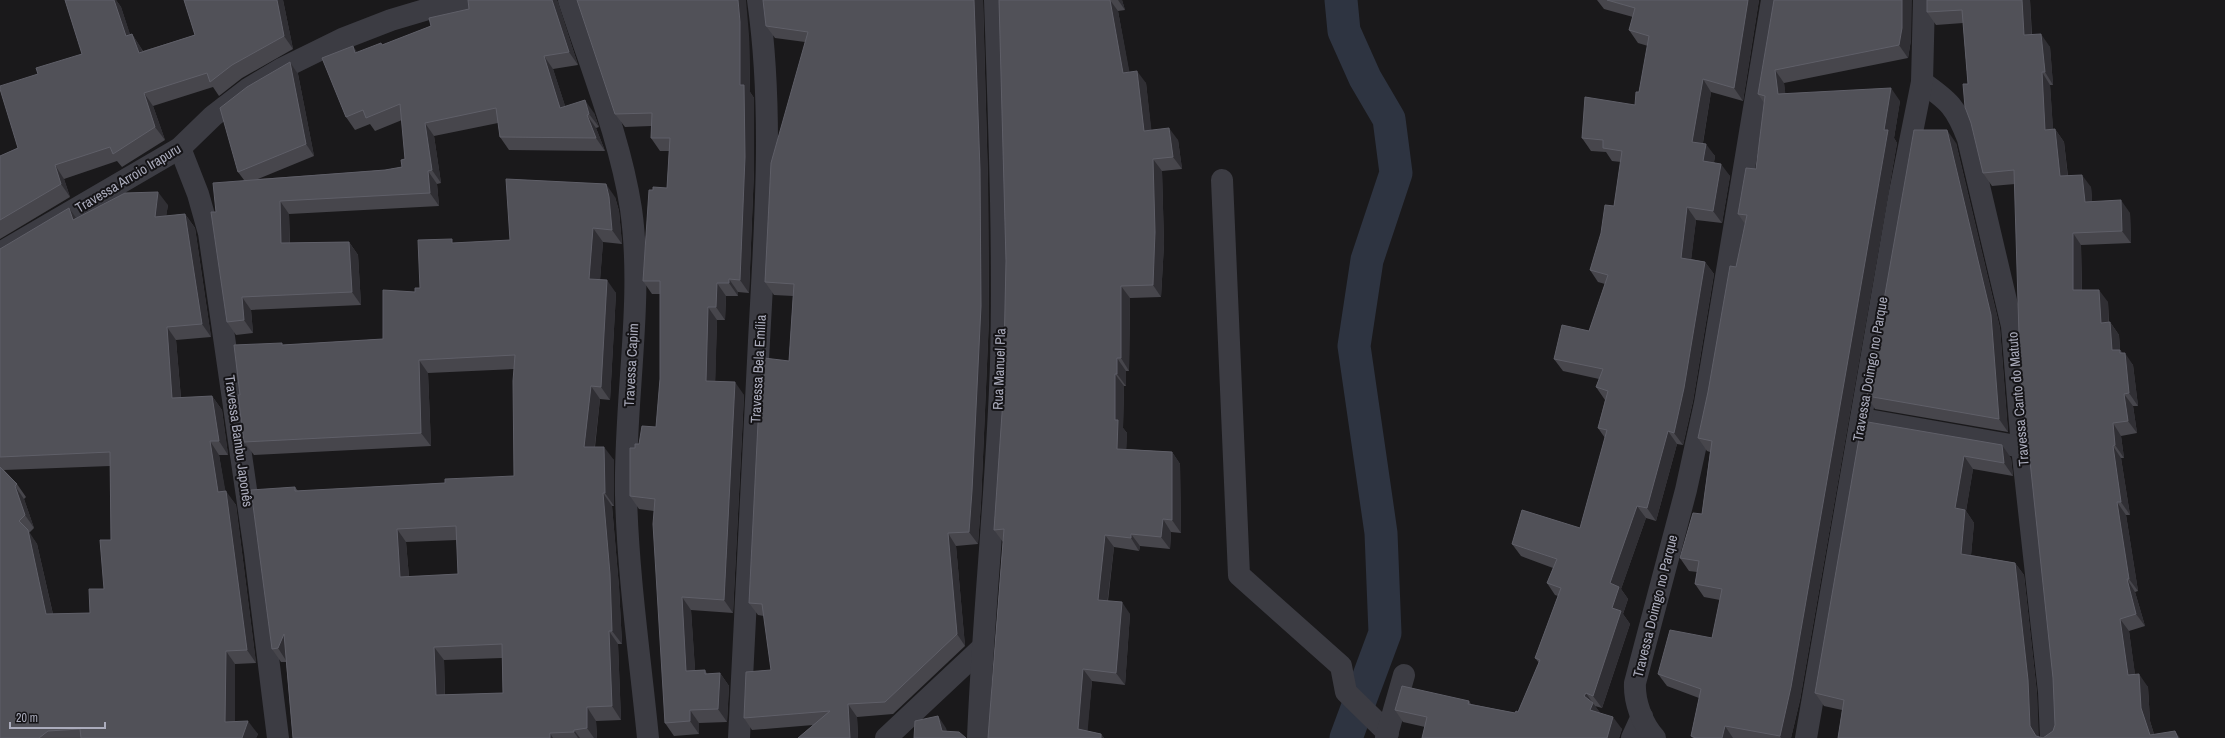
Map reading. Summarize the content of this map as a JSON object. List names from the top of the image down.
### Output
{
  "streets": {
    "street": [
      "Travessa Arroio Irapuru",
      "Travessa Capim",
      "Travessa Bela Emília",
      "Rua Manuel Pla",
      "Travessa Doimgo no Parque",
      "Travessa Canto do Matuto",
      "Travessa Bambu Japonês"
    ]
  },
  "crossings": [
    ["Travessa Arroio Irapuru", "Travessa Bambu Japonês"],
    ["Travessa Doimgo no Parque", "Travessa Canto do Matuto"]
  ],
  "scale_bar": "20 m"
}
